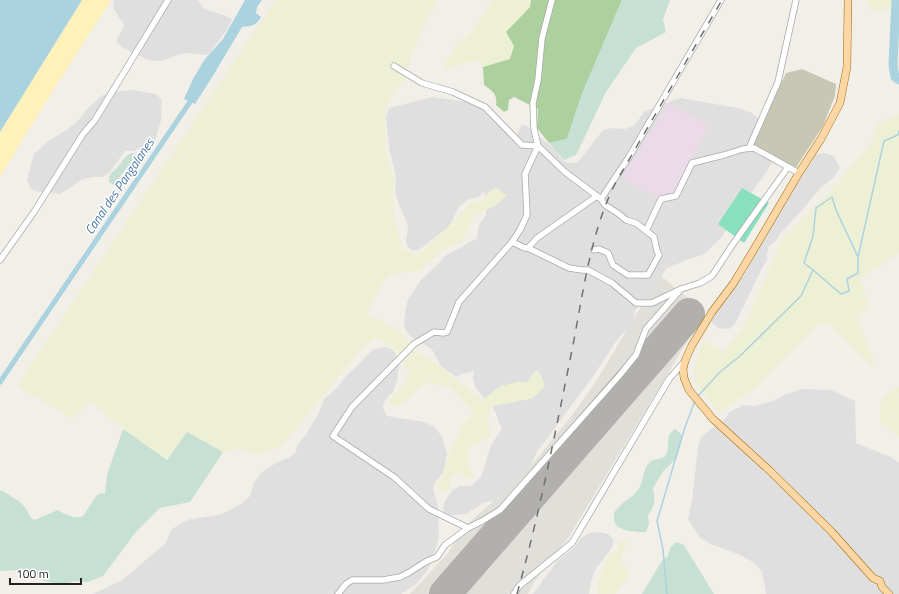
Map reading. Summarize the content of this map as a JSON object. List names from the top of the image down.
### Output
{
  "water": ["Canal des Pangalanes"],
  "scale_bar": "100 m"
}
